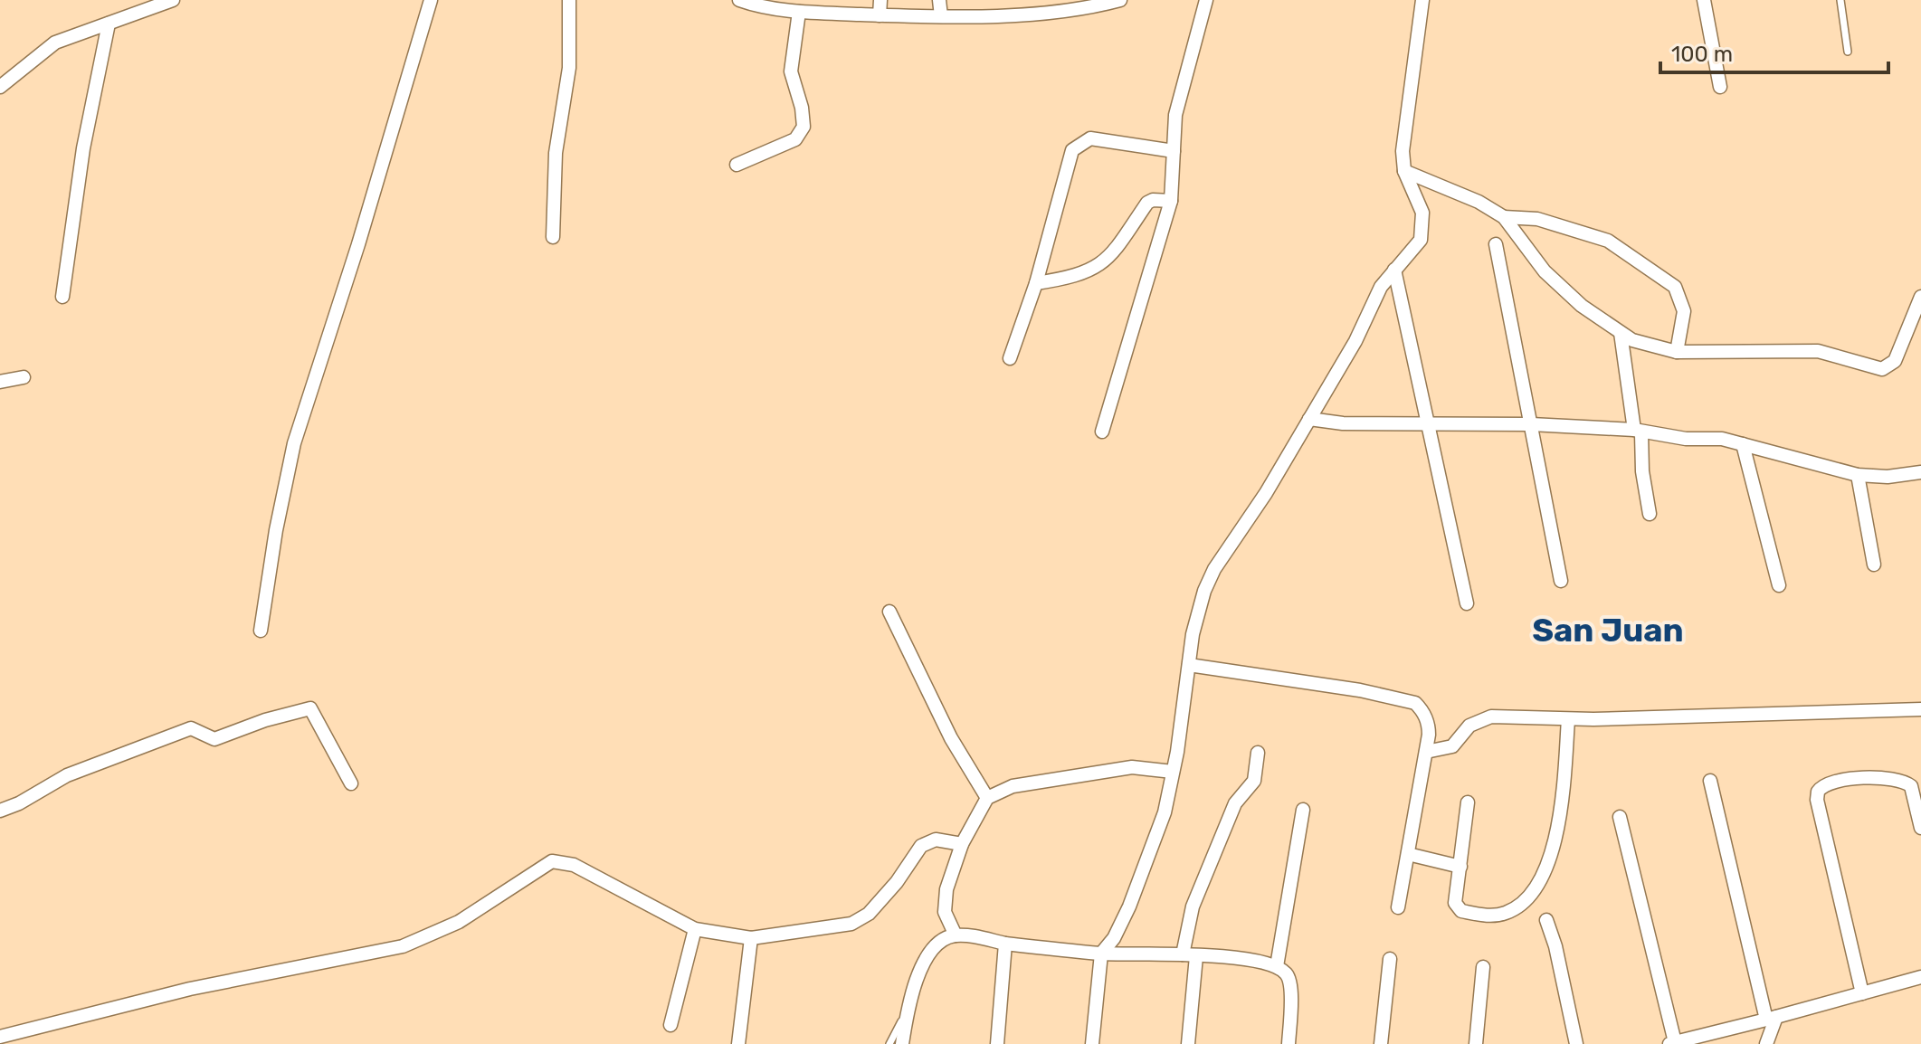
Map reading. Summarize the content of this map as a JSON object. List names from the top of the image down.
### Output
{
  "districts": ["San Juan"],
  "scale_bar": "100 m"
}
